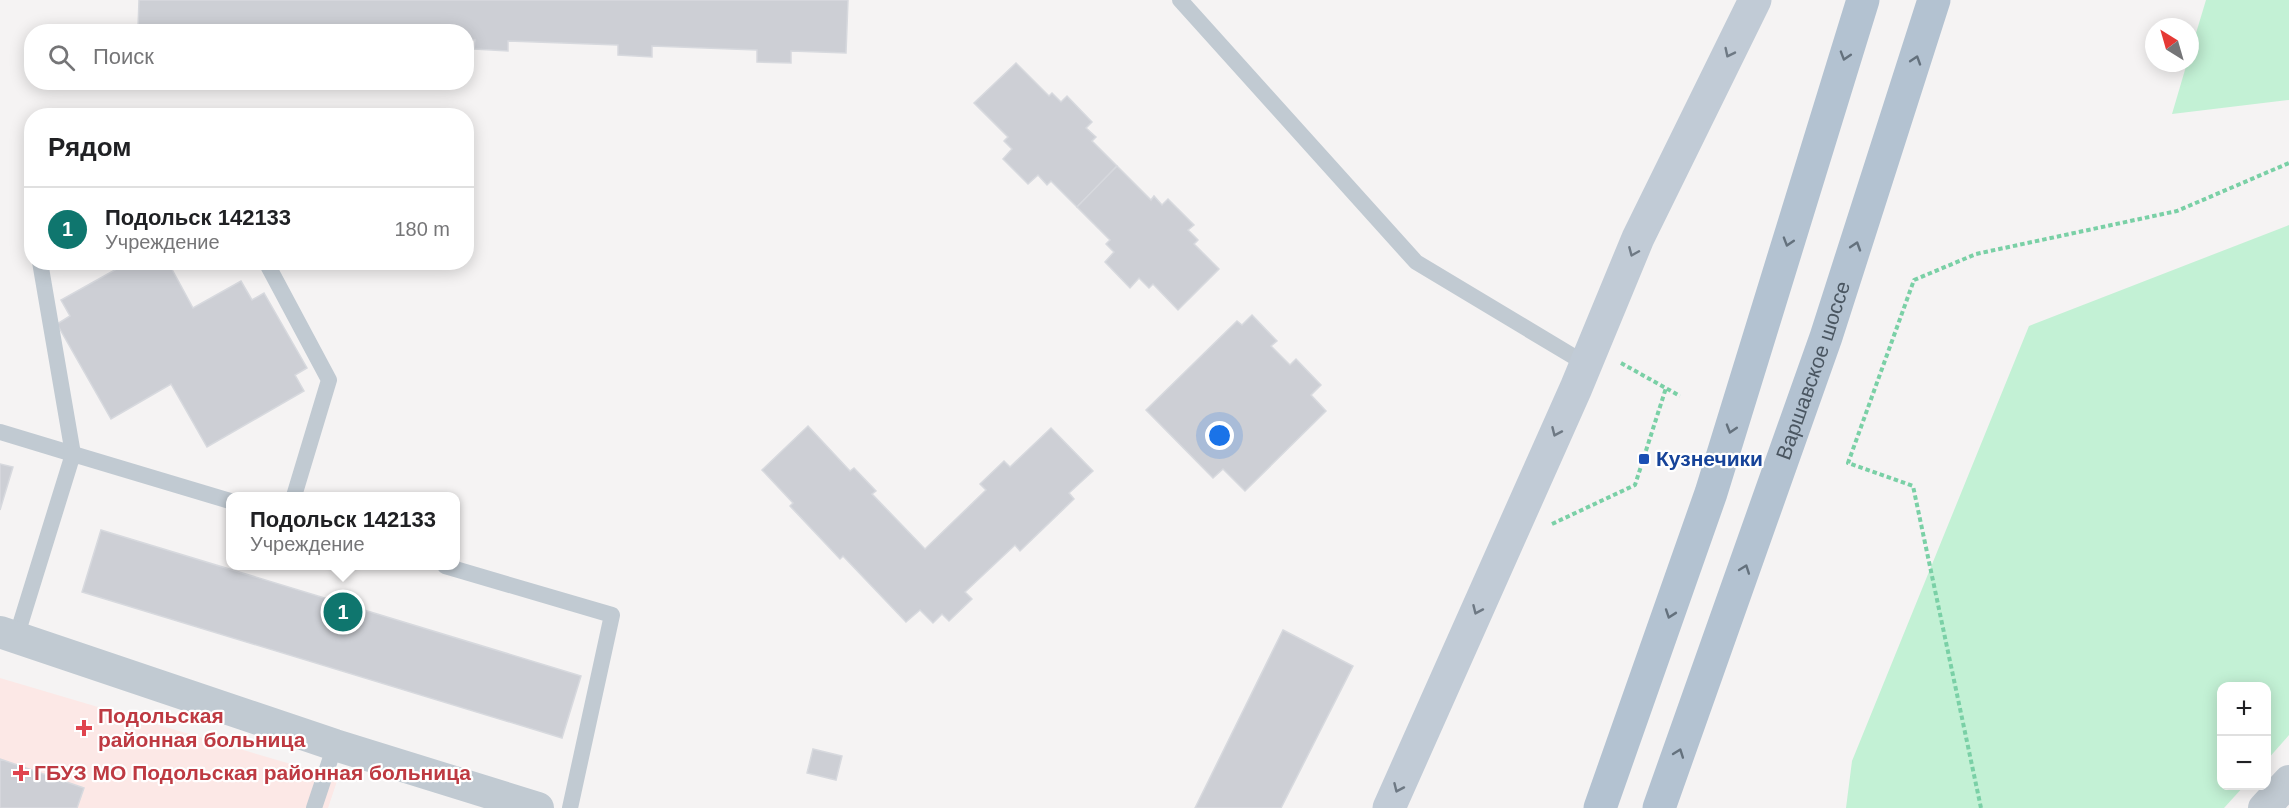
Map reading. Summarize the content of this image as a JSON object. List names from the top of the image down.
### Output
{
  "streets": {
    "main road": ["Варшавское шоссе"]
  },
  "places": {
    "transit": ["Кузнечики"],
    "health": ["Подольская районная больница", "ГБУЗ МО Подольская районная больница"]
  },
  "north": "top left",
  "page": {
    "search": "Поиск",
    "heading": "Рядом",
    "list": [
      {
        "mark": "1",
        "name": "Подольск 142133",
        "note": "Учреждение",
        "value": "180 m"
      }
    ],
    "popup": ["Подольск 142133", "Учреждение"],
    "pins": "1",
    "map_buttons": ["+", "−"]
  }
}
